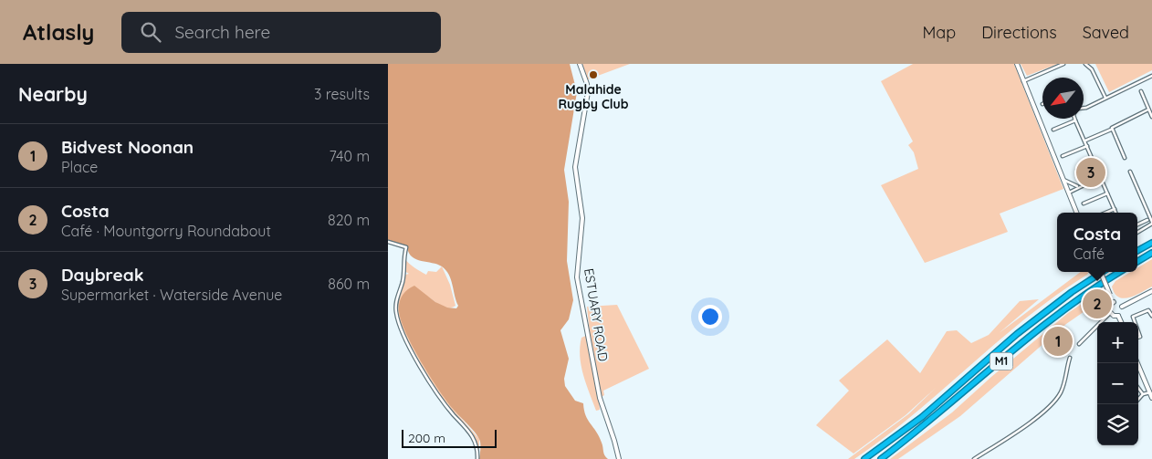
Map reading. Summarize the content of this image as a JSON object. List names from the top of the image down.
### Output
{
  "streets": {
    "highway": ["M1"],
    "street": ["ESTUARY ROAD"]
  },
  "places": ["Malahide Rugby Club"],
  "scale_bar": "200 m",
  "north": "bottom left",
  "page": {
    "header": "Atlasly",
    "search": "Search here",
    "nav": ["Map", "Directions", "Saved"],
    "heading": ["Nearby", "3 results"],
    "list": [
      {
        "mark": "1",
        "name": "Bidvest Noonan",
        "note": "Place",
        "value": "740 m"
      },
      {
        "mark": "2",
        "name": "Costa",
        "note": "Café · Mountgorry Roundabout",
        "value": "820 m"
      },
      {
        "mark": "3",
        "name": "Daybreak",
        "note": "Supermarket · Waterside Avenue",
        "value": "860 m"
      }
    ],
    "pins": ["3", "2", "1"],
    "popup": ["Costa", "Café"],
    "map_buttons": ["+", "−"],
    "scale": "200 m"
  }
}
